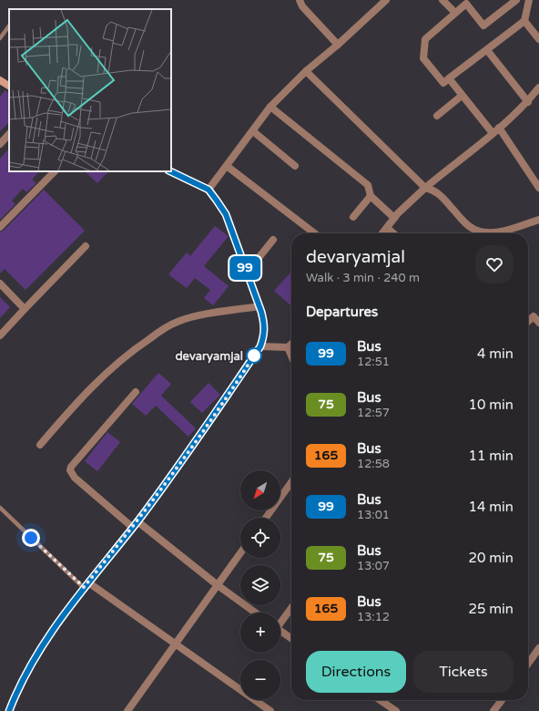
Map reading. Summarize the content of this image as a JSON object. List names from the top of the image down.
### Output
{
  "places": ["devaryamjal"],
  "lines": ["bus line 99"],
  "north": "bottom left",
  "page": {
    "on_map": "99",
    "heading": [
      ["devaryamjal", "Walk · 3 min · 240 m"],
      "Departures"
    ],
    "list": [
      {
        "mark": "99",
        "name": "Bus",
        "note": "12:51",
        "value": "4 min"
      },
      {
        "mark": "75",
        "name": "Bus",
        "note": "12:57",
        "value": "10 min"
      },
      {
        "mark": "165",
        "name": "Bus",
        "note": "12:58",
        "value": "11 min"
      },
      {
        "mark": "99",
        "name": "Bus",
        "note": "13:01",
        "value": "14 min"
      },
      {
        "mark": "75",
        "name": "Bus",
        "note": "13:07",
        "value": "20 min"
      },
      {
        "mark": "165",
        "name": "Bus",
        "note": "13:12",
        "value": "25 min"
      }
    ],
    "map_buttons": ["+", "−"],
    "buttons": ["Directions", "Tickets"]
  }
}
